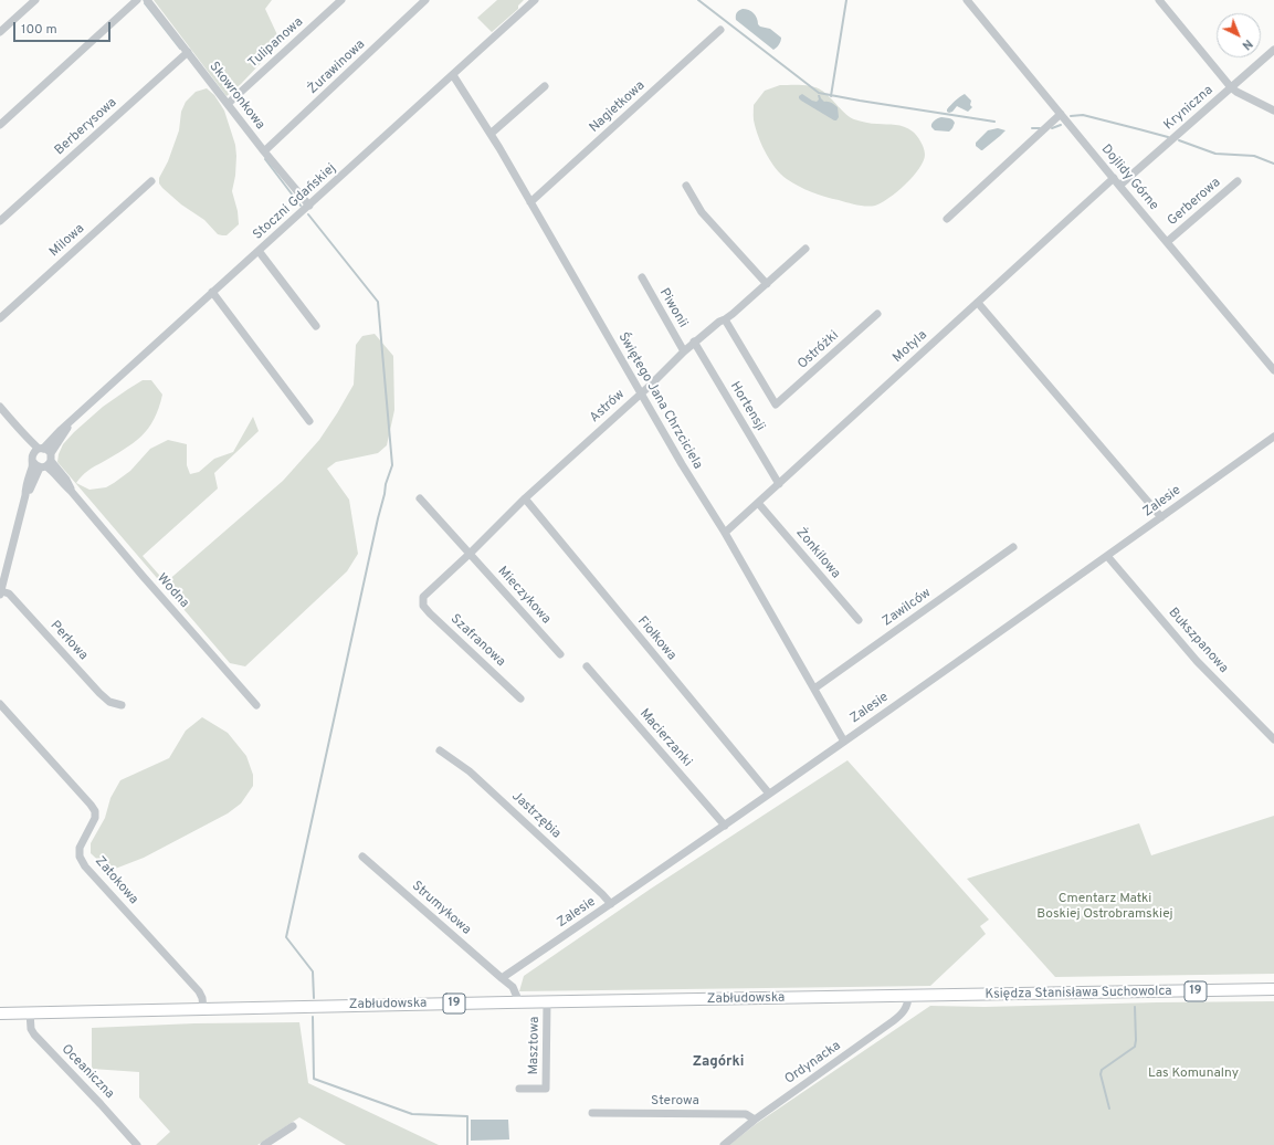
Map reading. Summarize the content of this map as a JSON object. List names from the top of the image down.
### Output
{
  "streets": {
    "highway": ["19", "Księdza Stanisława Suchowolca", "Zabłudowska"],
    "street": [
      "Tulipanowa",
      "Żurawinowa",
      "Skowronkowa",
      "Nagietkowa",
      "Kryniczna",
      "Berberysowa",
      "Dojlidy Górne",
      "Stoczni Gdańskiej",
      "Gerberowa",
      "Milowa",
      "Piwonii",
      "Motyla",
      "Ostróżki",
      "Świętego Jana Chrzciciela",
      "Astrów",
      "Hortensji",
      "Zalesie",
      "Żonkilowa",
      "Wodna",
      "Mieczykowa",
      "Zawilców",
      "Fiołkowa",
      "Perłowa",
      "Szafranowa",
      "Bukszpanowa",
      "Macierzanki",
      "Jastrzębia",
      "Zatokowa",
      "Strumykowa",
      "Masztowa",
      "Ordynacka",
      "Oceaniczna",
      "Sterowa"
    ]
  },
  "crossings": [
    ["Tulipanowa", "Skowronkowa"],
    ["Żurawinowa", "Skowronkowa"],
    ["Skowronkowa", "Berberysowa"],
    ["Skowronkowa", "Stoczni Gdańskiej"],
    ["Nagietkowa", "Świętego Jana Chrzciciela"],
    ["Kryniczna", "Dojlidy Górne"],
    ["Dojlidy Górne", "Gerberowa"],
    ["Dojlidy Górne", "Motyla"],
    ["Stoczni Gdańskiej", "Świętego Jana Chrzciciela"],
    ["Stoczni Gdańskiej", "Wodna"],
    ["Stoczni Gdańskiej", "Perłowa"],
    ["Piwonii", "Astrów"],
    ["Motyla", "Świętego Jana Chrzciciela"],
    ["Motyla", "Hortensji"],
    ["Motyla", "Żonkilowa"],
    ["Ostróżki", "Astrów"],
    ["Świętego Jana Chrzciciela", "Astrów"],
    ["Świętego Jana Chrzciciela", "Zalesie"],
    ["Świętego Jana Chrzciciela", "Zawilców"],
    ["Astrów", "Hortensji"],
    ["Astrów", "Mieczykowa"],
    ["Astrów", "Fiołkowa"],
    ["Astrów", "Szafranowa"],
    ["Zalesie", "Fiołkowa"],
    ["Zalesie", "Bukszpanowa"],
    ["Zalesie", "Macierzanki"],
    ["Zalesie", "Jastrzębia"],
    ["Zalesie", "Strumykowa"],
    ["Zatokowa", "Zabłudowska"],
    ["Księdza Stanisława Suchowolca", "Zabłudowska"],
    ["Księdza Stanisława Suchowolca", "Ordynacka"],
    ["Zabłudowska", "Masztowa"],
    ["Zabłudowska", "Ordynacka"],
    ["Zabłudowska", "Oceaniczna"],
    ["Ordynacka", "Sterowa"]
  ],
  "districts": ["Zagórki"],
  "parks": ["Cmentarz Matki Boskiej Ostrobramskiej", "Las Komunalny"],
  "scale_bar": "100 m",
  "north": "bottom right"
}
